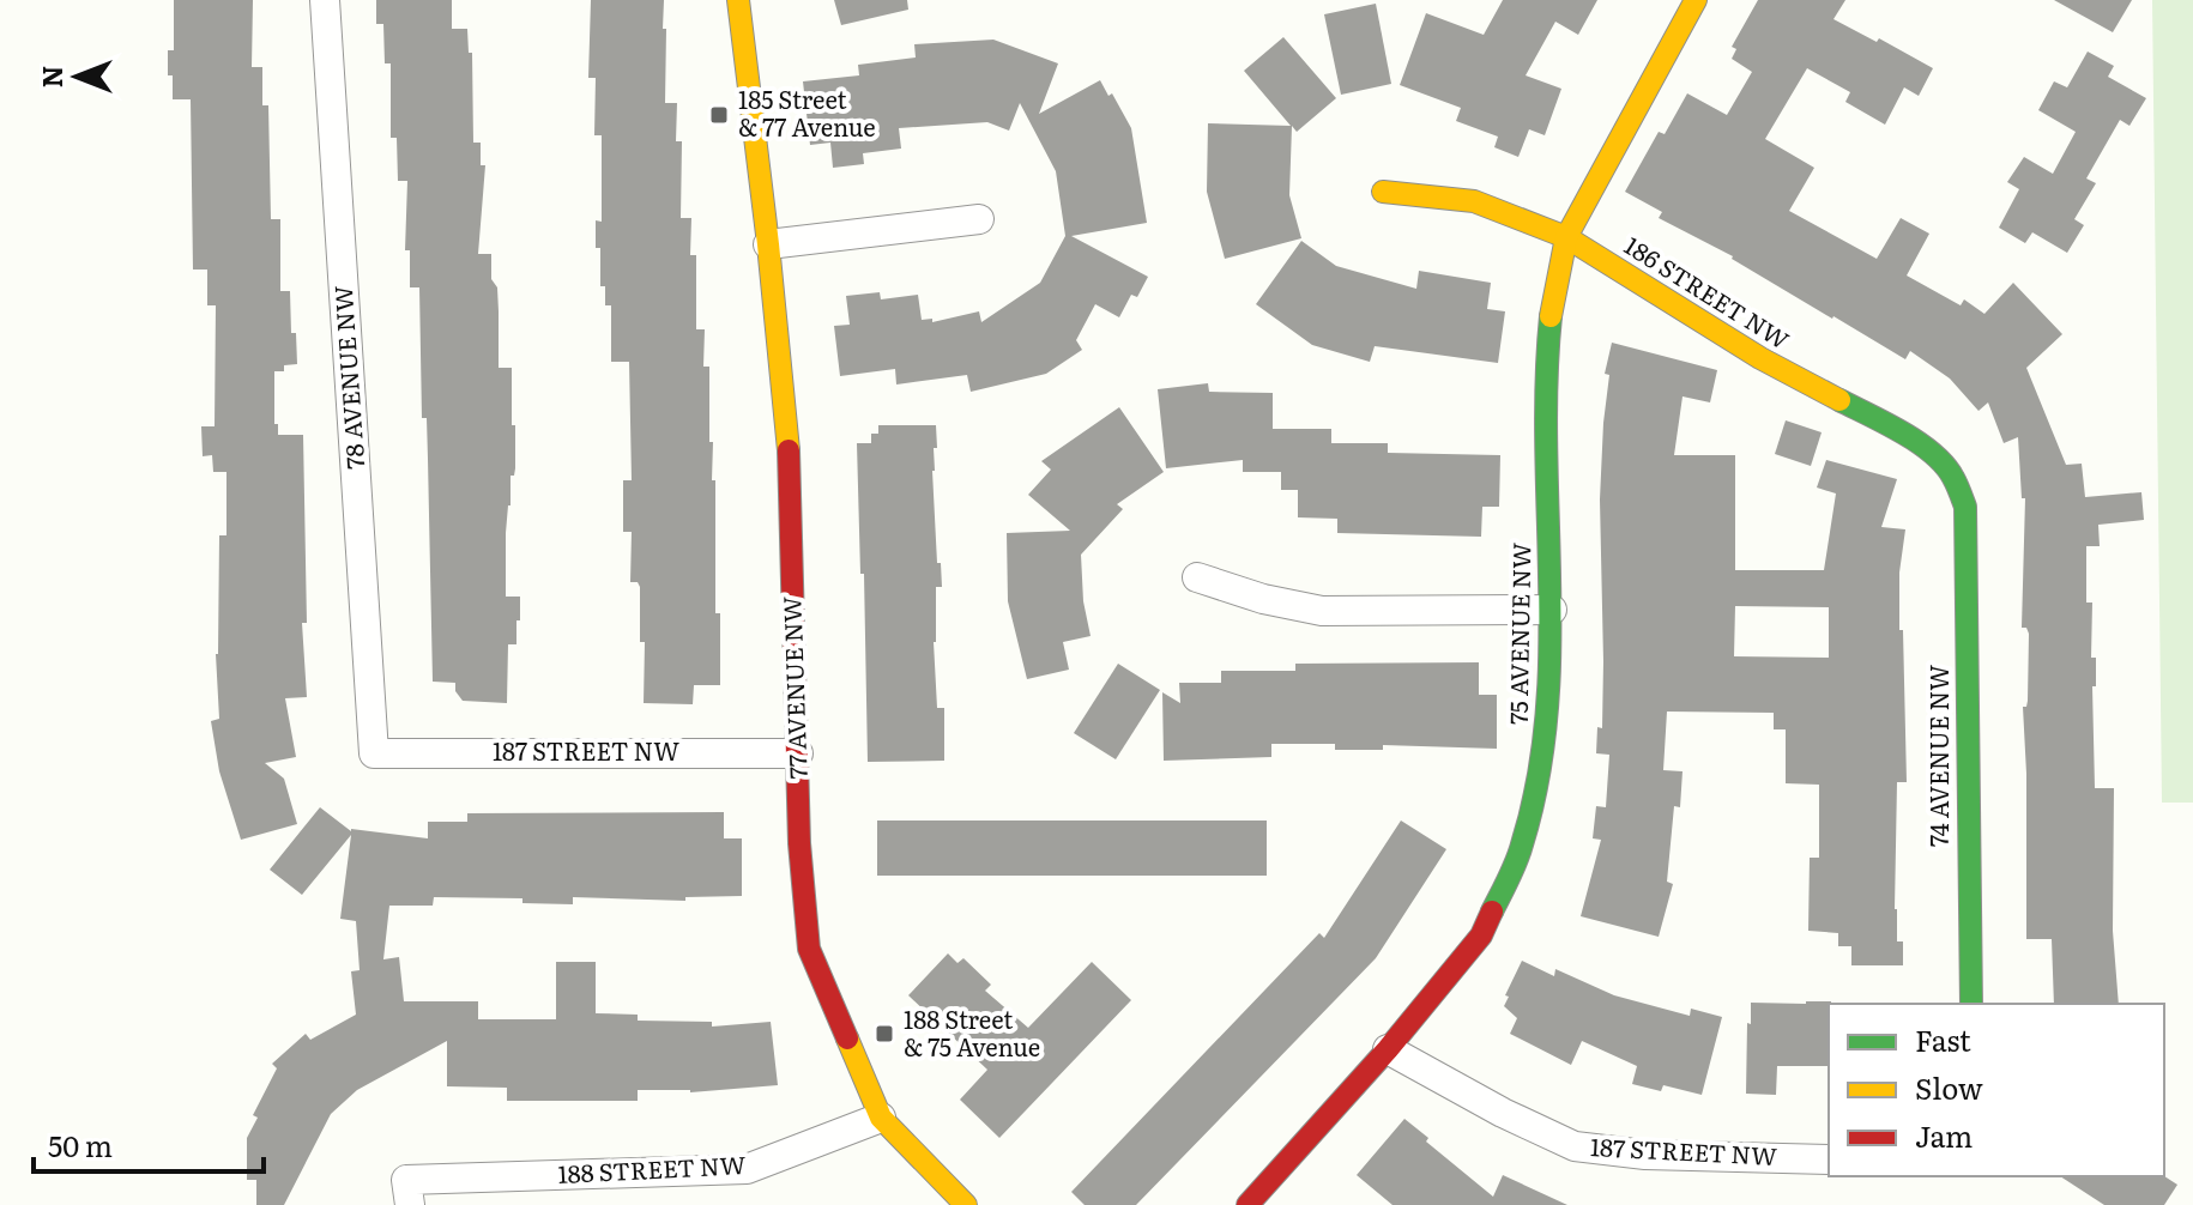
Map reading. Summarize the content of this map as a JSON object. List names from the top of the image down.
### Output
{
  "streets": {
    "street": [
      "186 STREET NW",
      "78 AVENUE NW",
      "75 AVENUE NW",
      "77 AVENUE NW",
      "187 STREET NW",
      "74 AVENUE NW",
      "188 STREET NW"
    ]
  },
  "crossings": [
    ["186 STREET NW", "75 AVENUE NW"],
    ["186 STREET NW", "74 AVENUE NW"],
    ["78 AVENUE NW", "187 STREET NW"],
    ["75 AVENUE NW", "187 STREET NW"],
    ["77 AVENUE NW", "187 STREET NW"],
    ["77 AVENUE NW", "188 STREET NW"]
  ],
  "places": {
    "transit": ["185 Street & 77 Avenue", "188 Street & 75 Avenue"]
  },
  "legend": ["Fast", "Slow", "Jam"],
  "scale_bar": "50 m",
  "north": "left"
}
